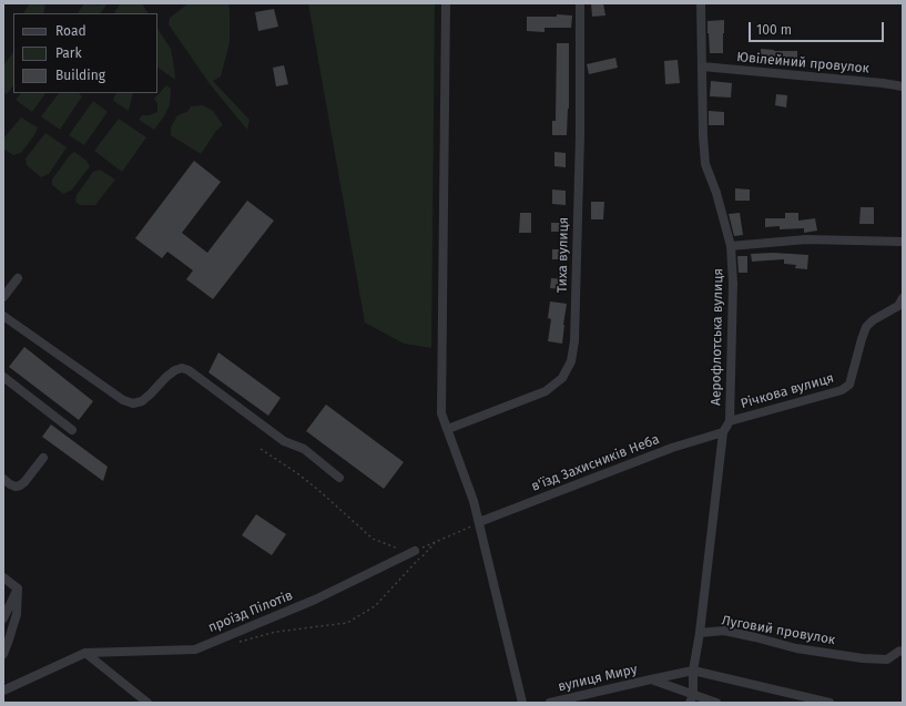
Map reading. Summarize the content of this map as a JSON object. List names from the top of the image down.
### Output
{
  "streets": {
    "street": [
      "Ювілейний провулок",
      "Тиха вулиця",
      "Аерофлотська вулиця",
      "Річкова вулиця",
      "в'їзд Захисників Неба",
      "проїзд Пілотів",
      "Луговий провулок",
      "вулиця Миру"
    ]
  },
  "crossings": [
    ["Ювілейний провулок", "Аерофлотська вулиця"],
    ["Аерофлотська вулиця", "Річкова вулиця"],
    ["Аерофлотська вулиця", "в'їзд Захисників Неба"],
    ["Аерофлотська вулиця", "Луговий провулок"],
    ["Аерофлотська вулиця", "вулиця Миру"]
  ],
  "legend": ["Road", "Park", "Building"],
  "scale_bar": "100 m"
}
